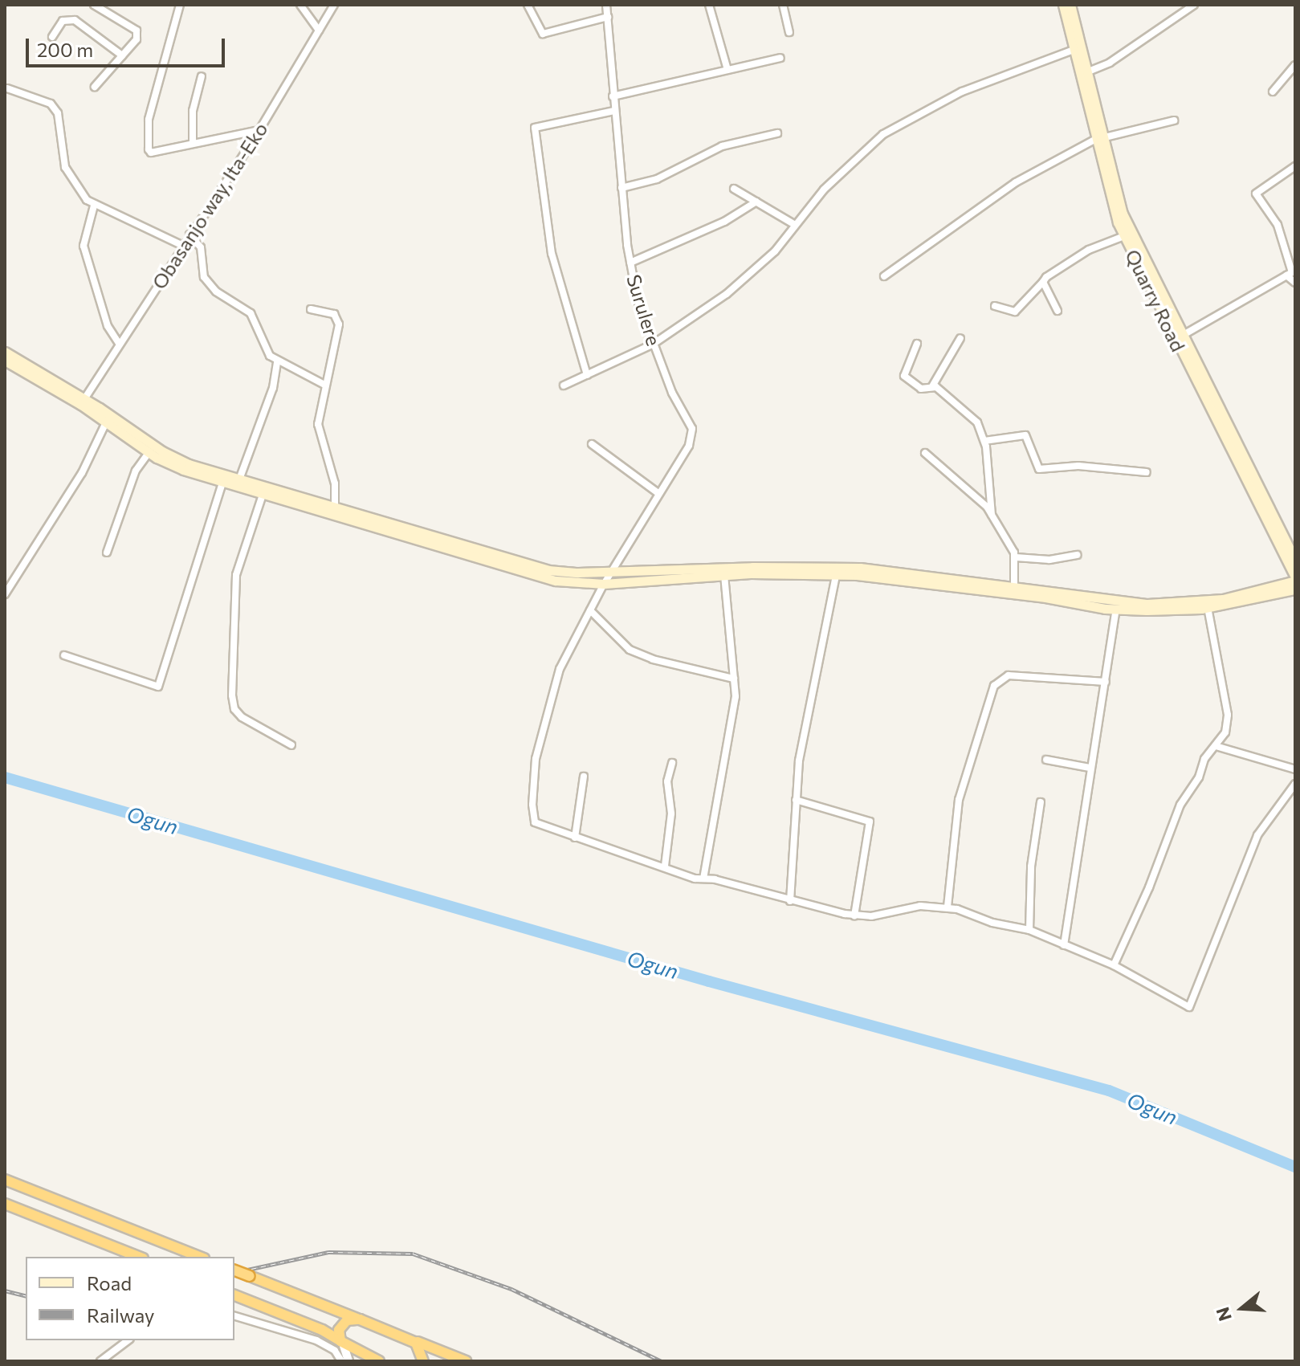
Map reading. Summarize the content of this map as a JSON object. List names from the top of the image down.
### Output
{
  "streets": {
    "main road": ["Quarry Road"],
    "street": ["Obasanjo way, Ita-Eko", "Surulere"]
  },
  "water": ["Ogun"],
  "legend": ["Road", "Railway"],
  "scale_bar": "200 m",
  "north": "left"
}
